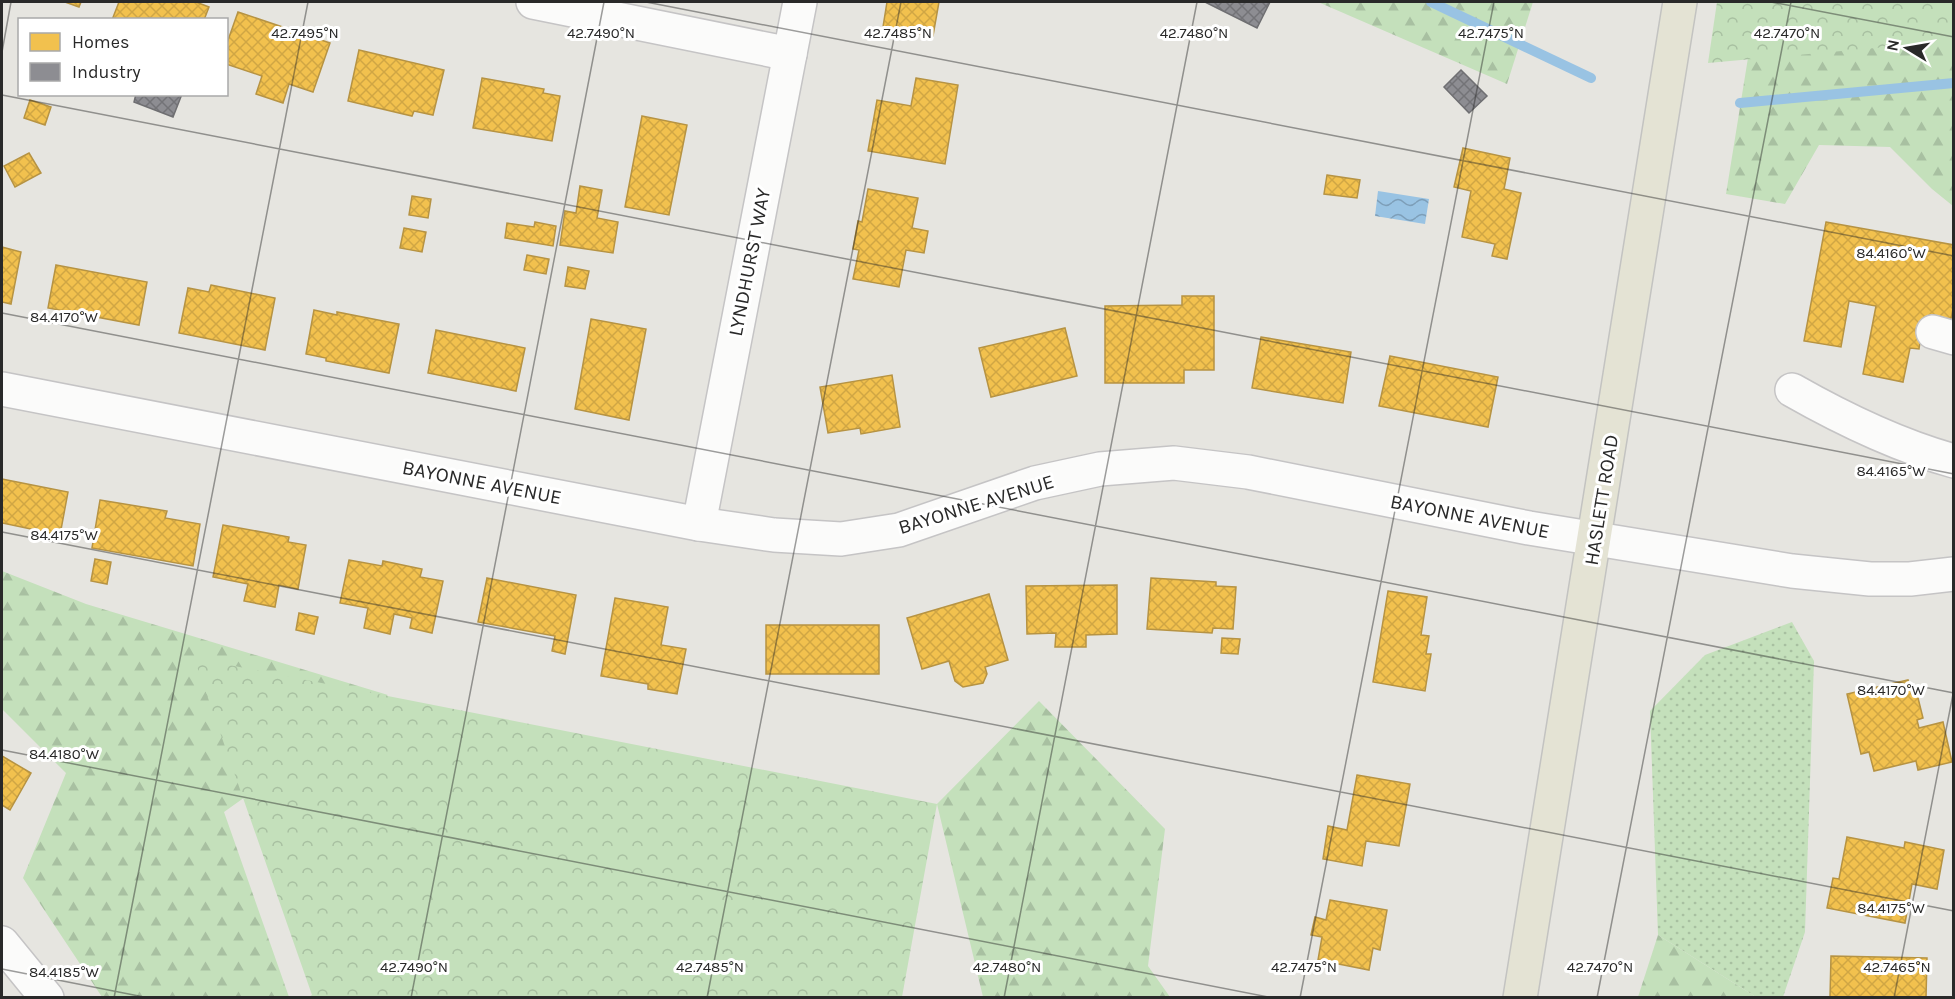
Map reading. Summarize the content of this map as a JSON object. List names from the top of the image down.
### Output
{
  "streets": {
    "main road": ["HASLETT ROAD"],
    "street": ["LYNDHURST WAY", "BAYONNE AVENUE"]
  },
  "crossings": [
    ["LYNDHURST WAY", "BAYONNE AVENUE"],
    ["BAYONNE AVENUE", "HASLETT ROAD"]
  ],
  "legend": ["Homes", "Industry"],
  "north": "left",
  "coordinates": [
    "42.7495°N",
    "42.7490°N",
    "42.7485°N",
    "42.7480°N",
    "42.7475°N",
    "42.7470°N",
    "84.4160°W",
    "84.4170°W",
    "84.4165°W",
    "84.4175°W",
    "84.4180°W",
    "42.7465°N",
    "84.4185°W"
  ]
}
